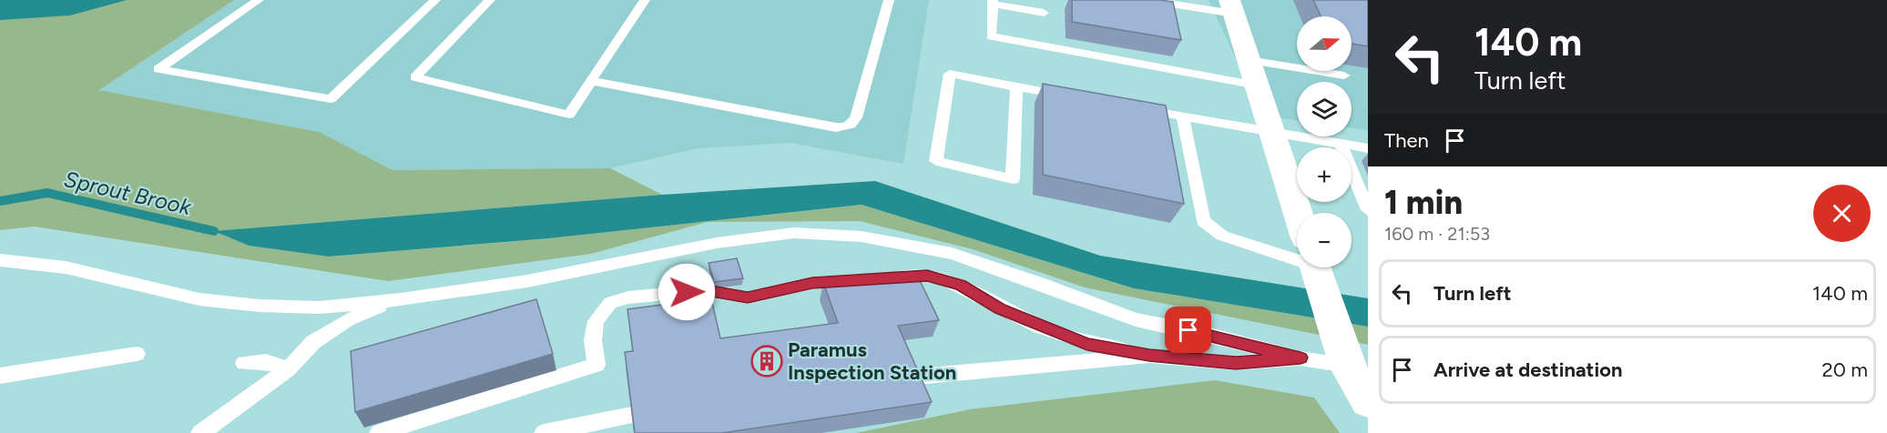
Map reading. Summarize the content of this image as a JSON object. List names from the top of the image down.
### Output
{
  "water": ["Sprout Brook"],
  "places": {
    "building": ["Paramus Inspection Station"]
  },
  "north": "right",
  "page": {
    "turn": ["140 m", "Turn left"],
    "map_buttons": ["+", "−"],
    "then": "Then",
    "heading": ["1 min", "160 m · 21:53"],
    "list": [
      {
        "name": "Turn left",
        "value": "140 m"
      },
      {
        "name": "Arrive at destination",
        "value": "20 m"
      }
    ]
  }
}
